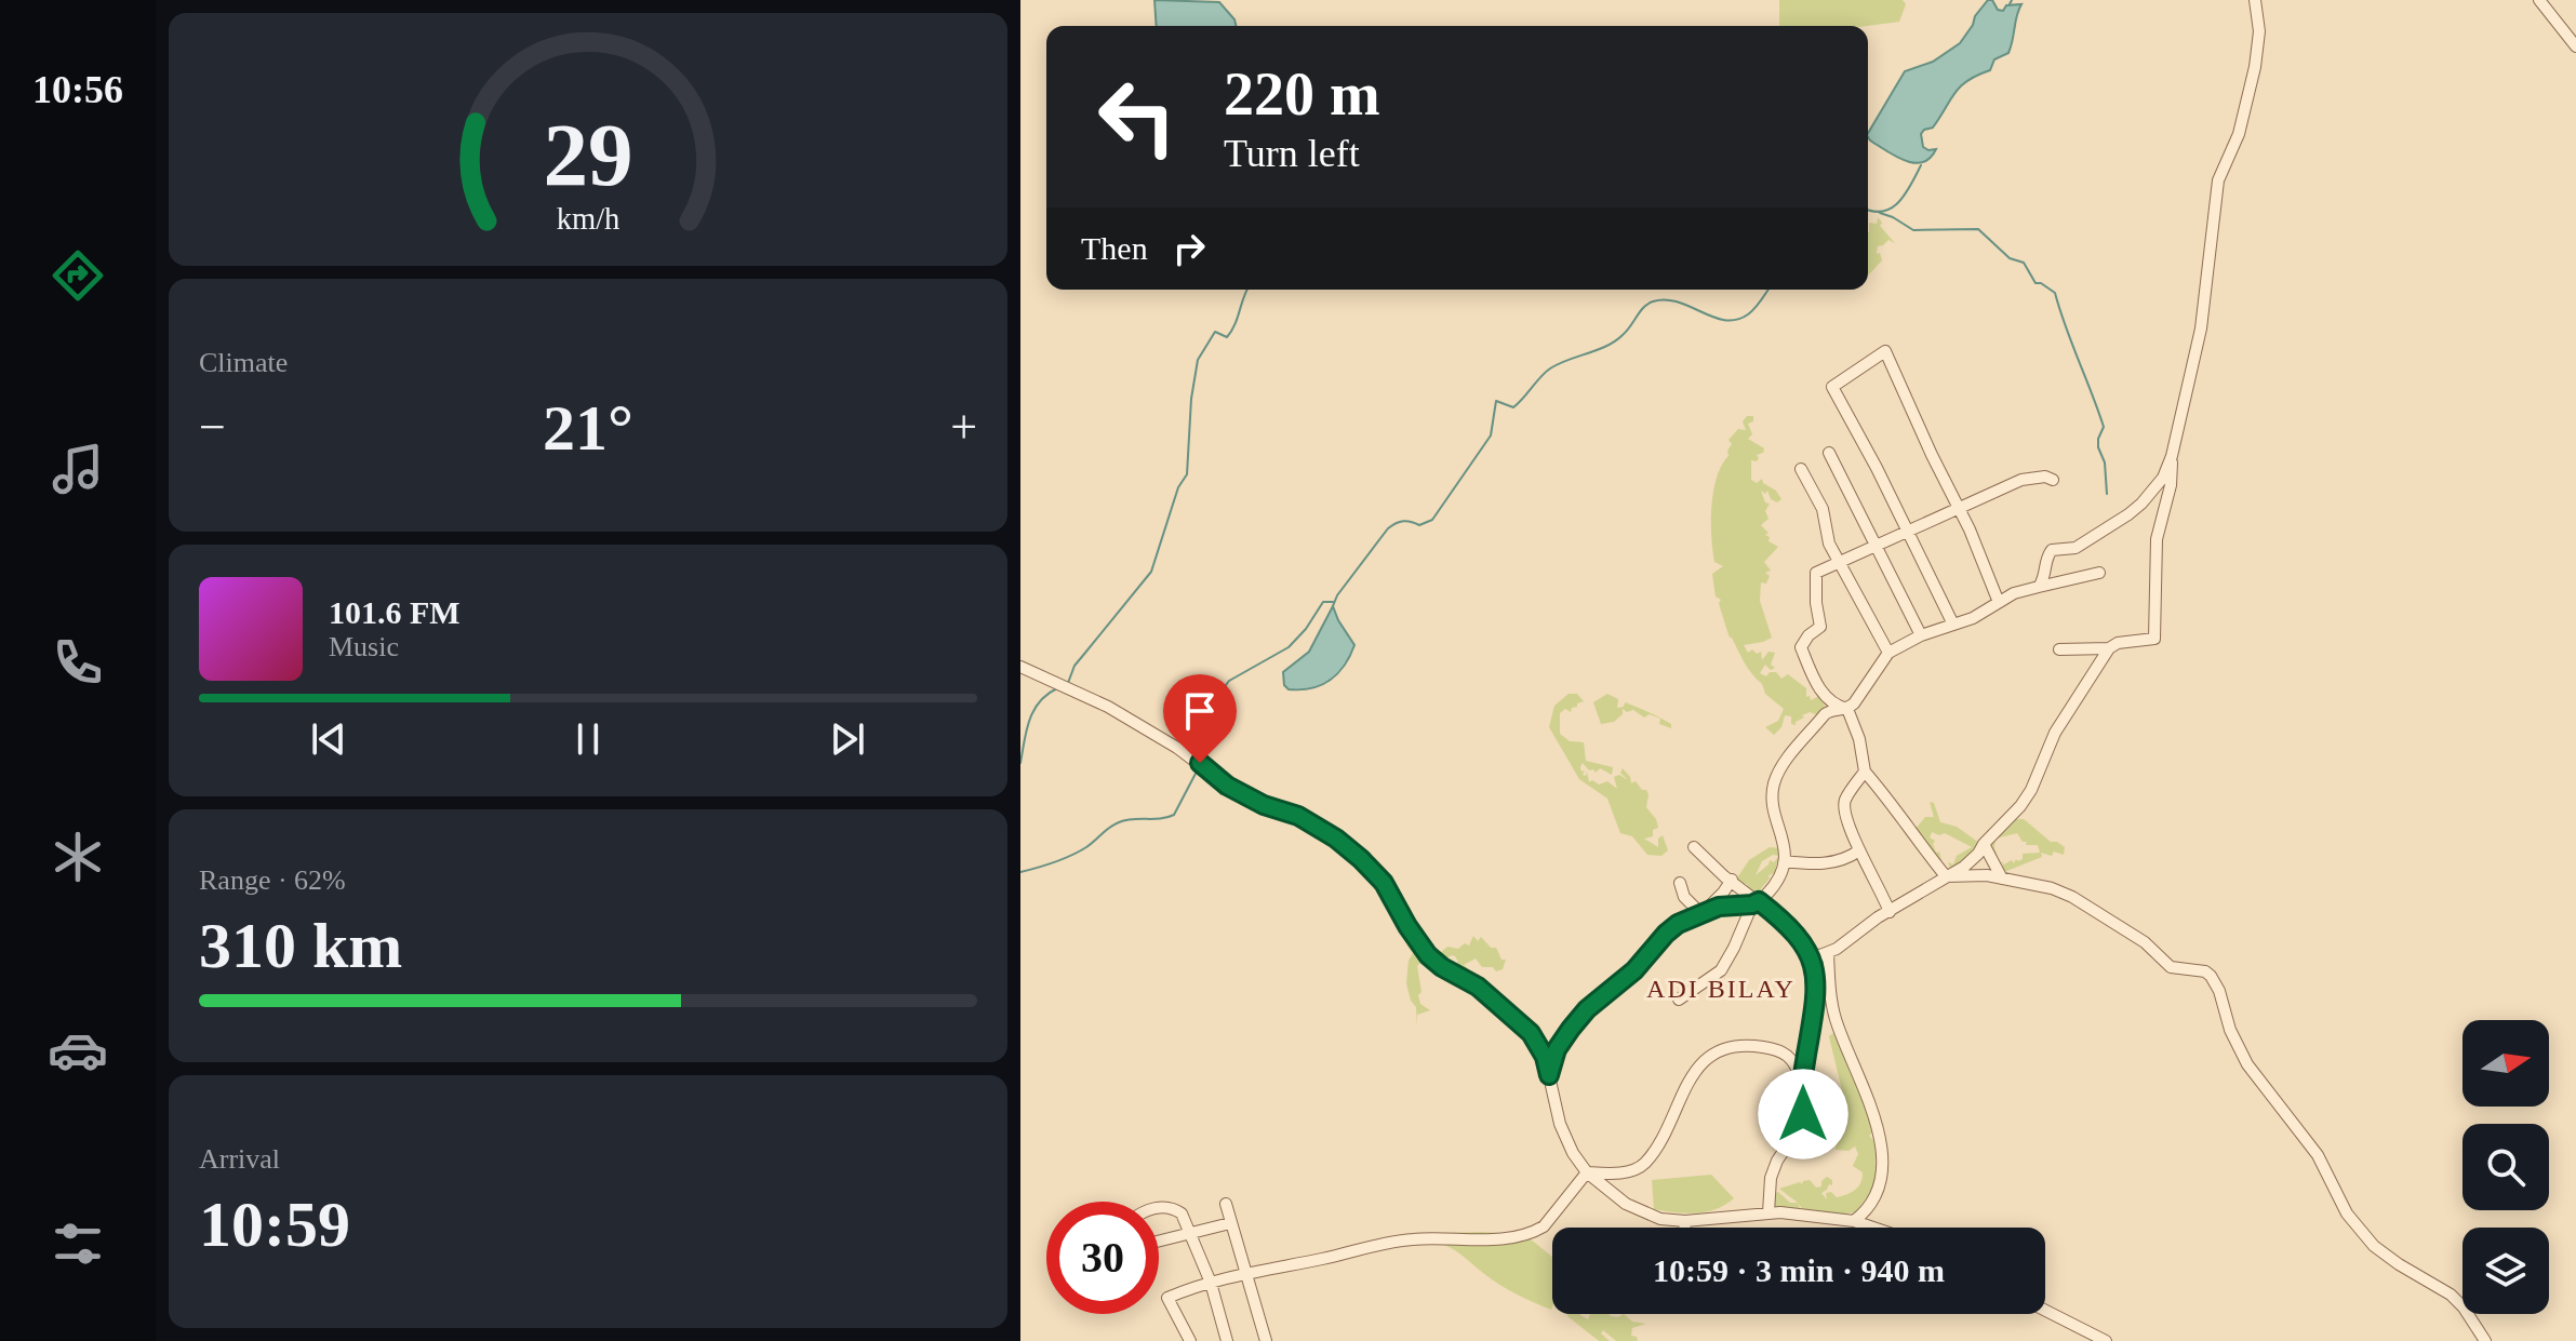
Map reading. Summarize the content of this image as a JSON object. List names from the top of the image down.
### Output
{
  "districts": ["ADI BILAY"],
  "north": "right",
  "page": {
    "tabs": "10:56",
    "turn": ["220 m", "Turn left"],
    "then": "Then",
    "tile": [
      "Climate",
      ["Range · 62%", "310 km"],
      ["Arrival", "10:59"]
    ],
    "heat": ["−", "21°", "+"],
    "song": ["101.6 FM", "Music"],
    "limit": "30",
    "trip": "10:59 · 3 min · 940 m",
    "gauge": ["29", "km/h"]
  }
}
